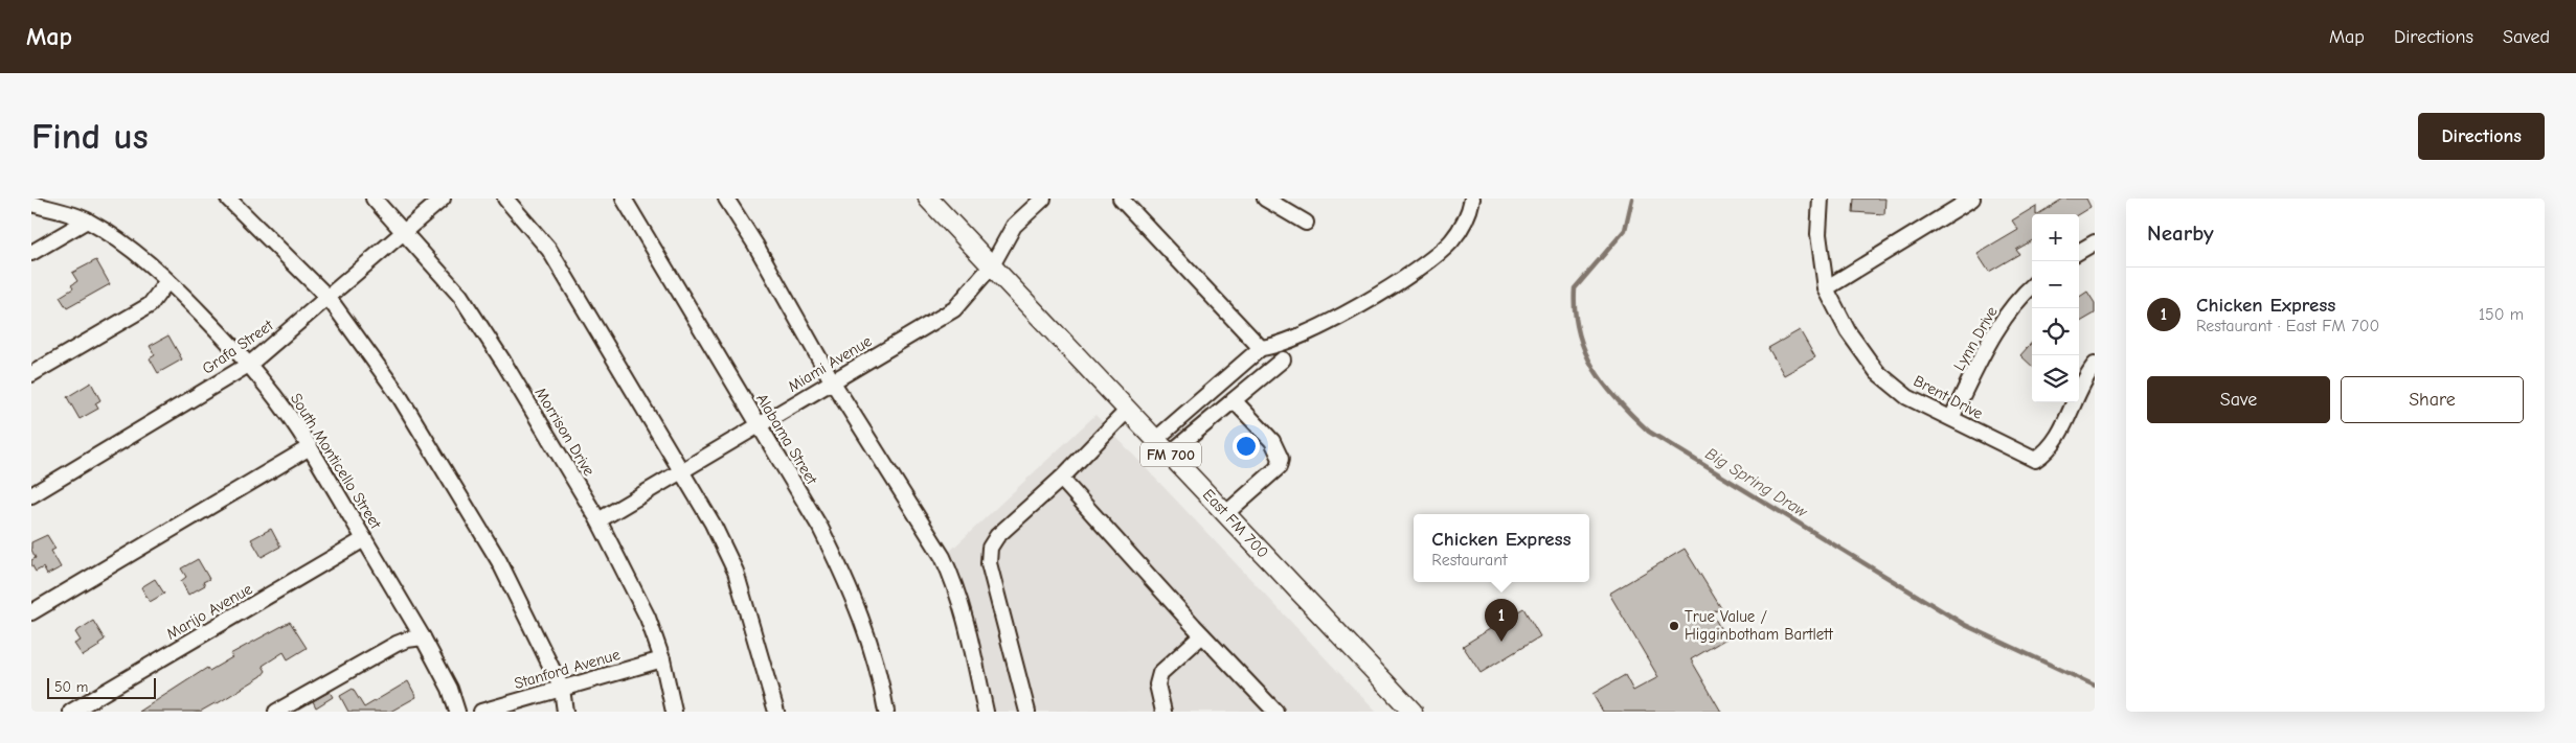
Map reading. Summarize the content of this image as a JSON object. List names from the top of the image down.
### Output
{
  "streets": {
    "main road": ["FM 700", "East FM 700"],
    "street": [
      "Lynn Drive",
      "Grafa Street",
      "Miami Avenue",
      "Brent Drive",
      "Morrison Drive",
      "Alabama Street",
      "South Monticello Street",
      "Marijo Avenue",
      "Stanford Avenue"
    ]
  },
  "crossings": [
    ["Lynn Drive", "Brent Drive"],
    ["Grafa Street", "Morrison Drive"],
    ["Grafa Street", "South Monticello Street"],
    ["Miami Avenue", "Morrison Drive"],
    ["Miami Avenue", "Alabama Street"],
    ["Miami Avenue", "East FM 700"],
    ["Morrison Drive", "Stanford Avenue"],
    ["South Monticello Street", "Marijo Avenue"]
  ],
  "water": ["Big Spring Draw"],
  "places": ["True Value / Higginbotham Bartlett"],
  "scale_bar": "50 m",
  "page": {
    "header": "Map",
    "nav": ["Map", "Directions", "Saved"],
    "buttons": [
      "Directions",
      ["Save", "Share"]
    ],
    "title": "Find us",
    "heading": "Nearby",
    "map_buttons": ["+", "−"],
    "list": [
      {
        "mark": "1",
        "name": "Chicken Express",
        "note": "Restaurant · East FM 700",
        "value": "150 m"
      }
    ],
    "popup": ["Chicken Express", "Restaurant"],
    "pins": "1",
    "scale": "50 m"
  }
}
